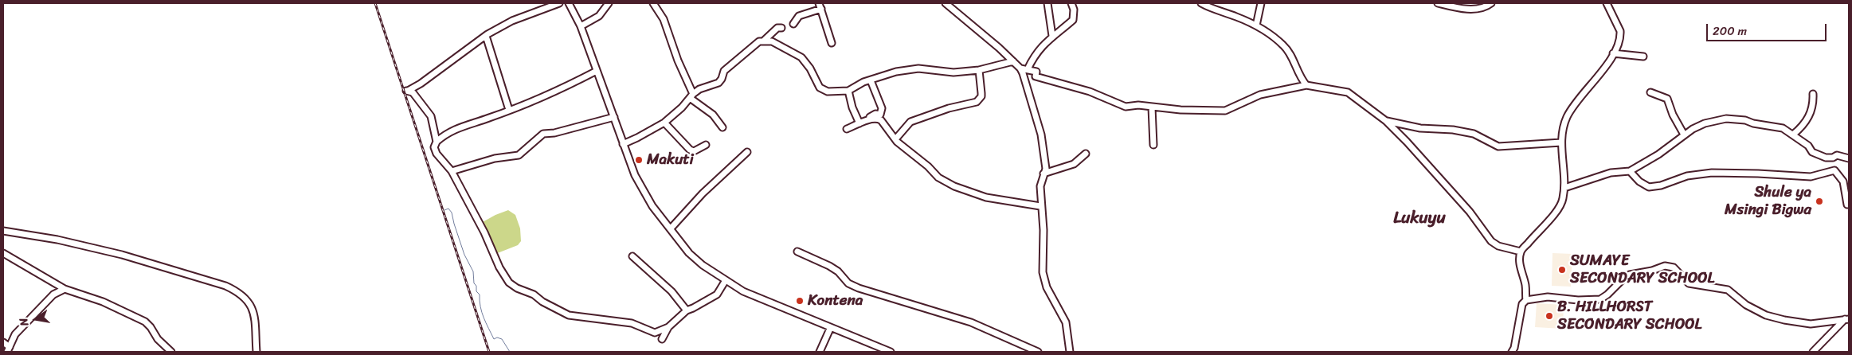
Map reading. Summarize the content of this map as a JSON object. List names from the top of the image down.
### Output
{
  "districts": ["Lukuyu"],
  "places": [
    "Makuti",
    "Shule ya Msingi Bigwa",
    "SUMAYE SECONDARY SCHOOL",
    "Kontena",
    "B. HILLHORST SECONDARY SCHOOL"
  ],
  "scale_bar": "200 m",
  "north": "left"
}
